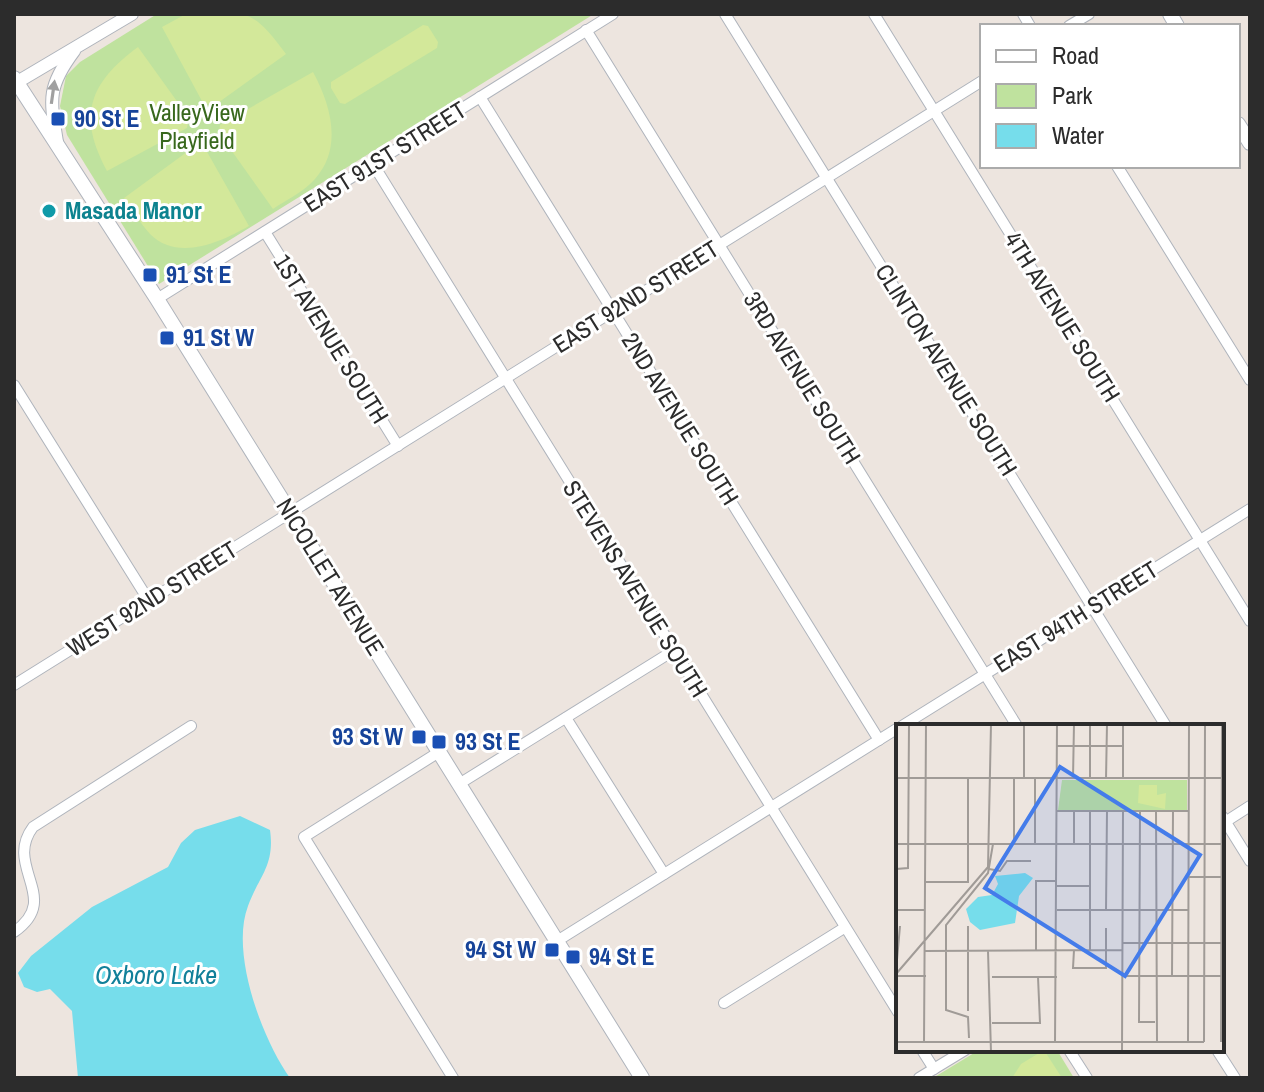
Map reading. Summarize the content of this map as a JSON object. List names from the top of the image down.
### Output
{
  "streets": {
    "main road": ["NICOLLET AVENUE"],
    "street": [
      "EAST 91ST STREET",
      "EAST 92ND STREET",
      "4TH AVENUE SOUTH",
      "1ST AVENUE SOUTH",
      "CLINTON AVENUE SOUTH",
      "3RD AVENUE SOUTH",
      "2ND AVENUE SOUTH",
      "STEVENS AVENUE SOUTH",
      "WEST 92ND STREET",
      "EAST 94TH STREET"
    ]
  },
  "crossings": [
    ["EAST 91ST STREET", "1ST AVENUE SOUTH"],
    ["EAST 91ST STREET", "3RD AVENUE SOUTH"],
    ["EAST 91ST STREET", "2ND AVENUE SOUTH"],
    ["EAST 91ST STREET", "NICOLLET AVENUE"],
    ["EAST 91ST STREET", "STEVENS AVENUE SOUTH"],
    ["EAST 92ND STREET", "4TH AVENUE SOUTH"],
    ["EAST 92ND STREET", "1ST AVENUE SOUTH"],
    ["EAST 92ND STREET", "CLINTON AVENUE SOUTH"],
    ["EAST 92ND STREET", "3RD AVENUE SOUTH"],
    ["EAST 92ND STREET", "2ND AVENUE SOUTH"],
    ["EAST 92ND STREET", "NICOLLET AVENUE"],
    ["EAST 92ND STREET", "STEVENS AVENUE SOUTH"],
    ["EAST 92ND STREET", "WEST 92ND STREET"],
    ["4TH AVENUE SOUTH", "EAST 94TH STREET"],
    ["CLINTON AVENUE SOUTH", "EAST 94TH STREET"],
    ["3RD AVENUE SOUTH", "EAST 94TH STREET"],
    ["2ND AVENUE SOUTH", "EAST 94TH STREET"],
    ["NICOLLET AVENUE", "WEST 92ND STREET"],
    ["NICOLLET AVENUE", "EAST 94TH STREET"],
    ["STEVENS AVENUE SOUTH", "EAST 94TH STREET"]
  ],
  "water": ["Oxboro Lake"],
  "parks": ["ValleyView Playfield"],
  "places": {
    "transit": [
      "90 St E",
      "91 St E",
      "91 St W",
      "93 St W",
      "93 St E",
      "94 St W",
      "94 St E"
    ],
    "other": ["Masada Manor"]
  },
  "legend": ["Road", "Park", "Water"]
}
